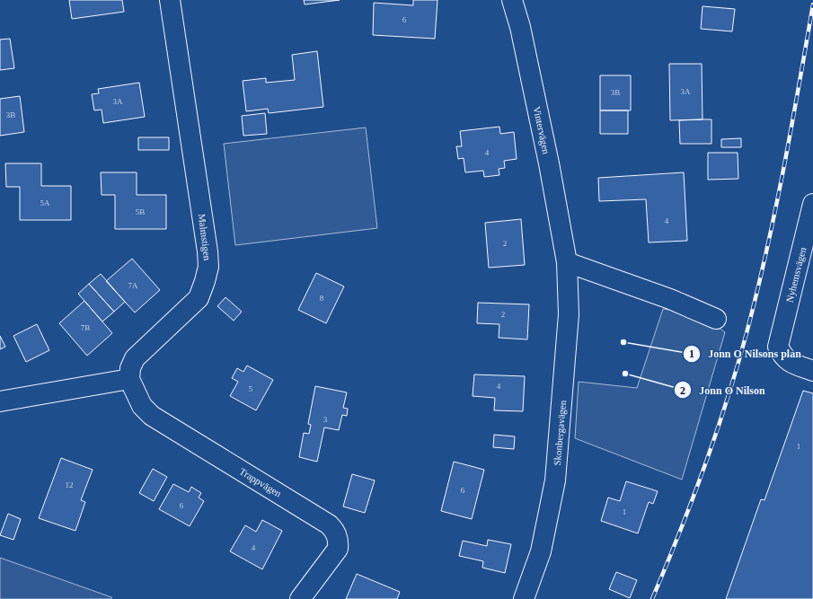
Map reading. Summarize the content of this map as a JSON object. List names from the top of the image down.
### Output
{
  "streets": {
    "street": [
      "Vintervägen",
      "Malmstigen",
      "Nyhemsvägen",
      "Skonbergavägen",
      "Trappvägen"
    ]
  },
  "crossings": [
    ["Vintervägen", "Skonbergavägen"],
    ["Malmstigen", "Trappvägen"]
  ],
  "places": ["Jonn O Nilsons plan", "Jonn O Nilson"],
  "house_numbers": [
    "6",
    "3A",
    "3B",
    "3A",
    "3B",
    "4",
    "5A",
    "5B",
    "4",
    "2",
    "7A",
    "8",
    "2",
    "7B",
    "4",
    "5",
    "3",
    "1",
    "12",
    "6",
    "6",
    "1",
    "4"
  ]
}
